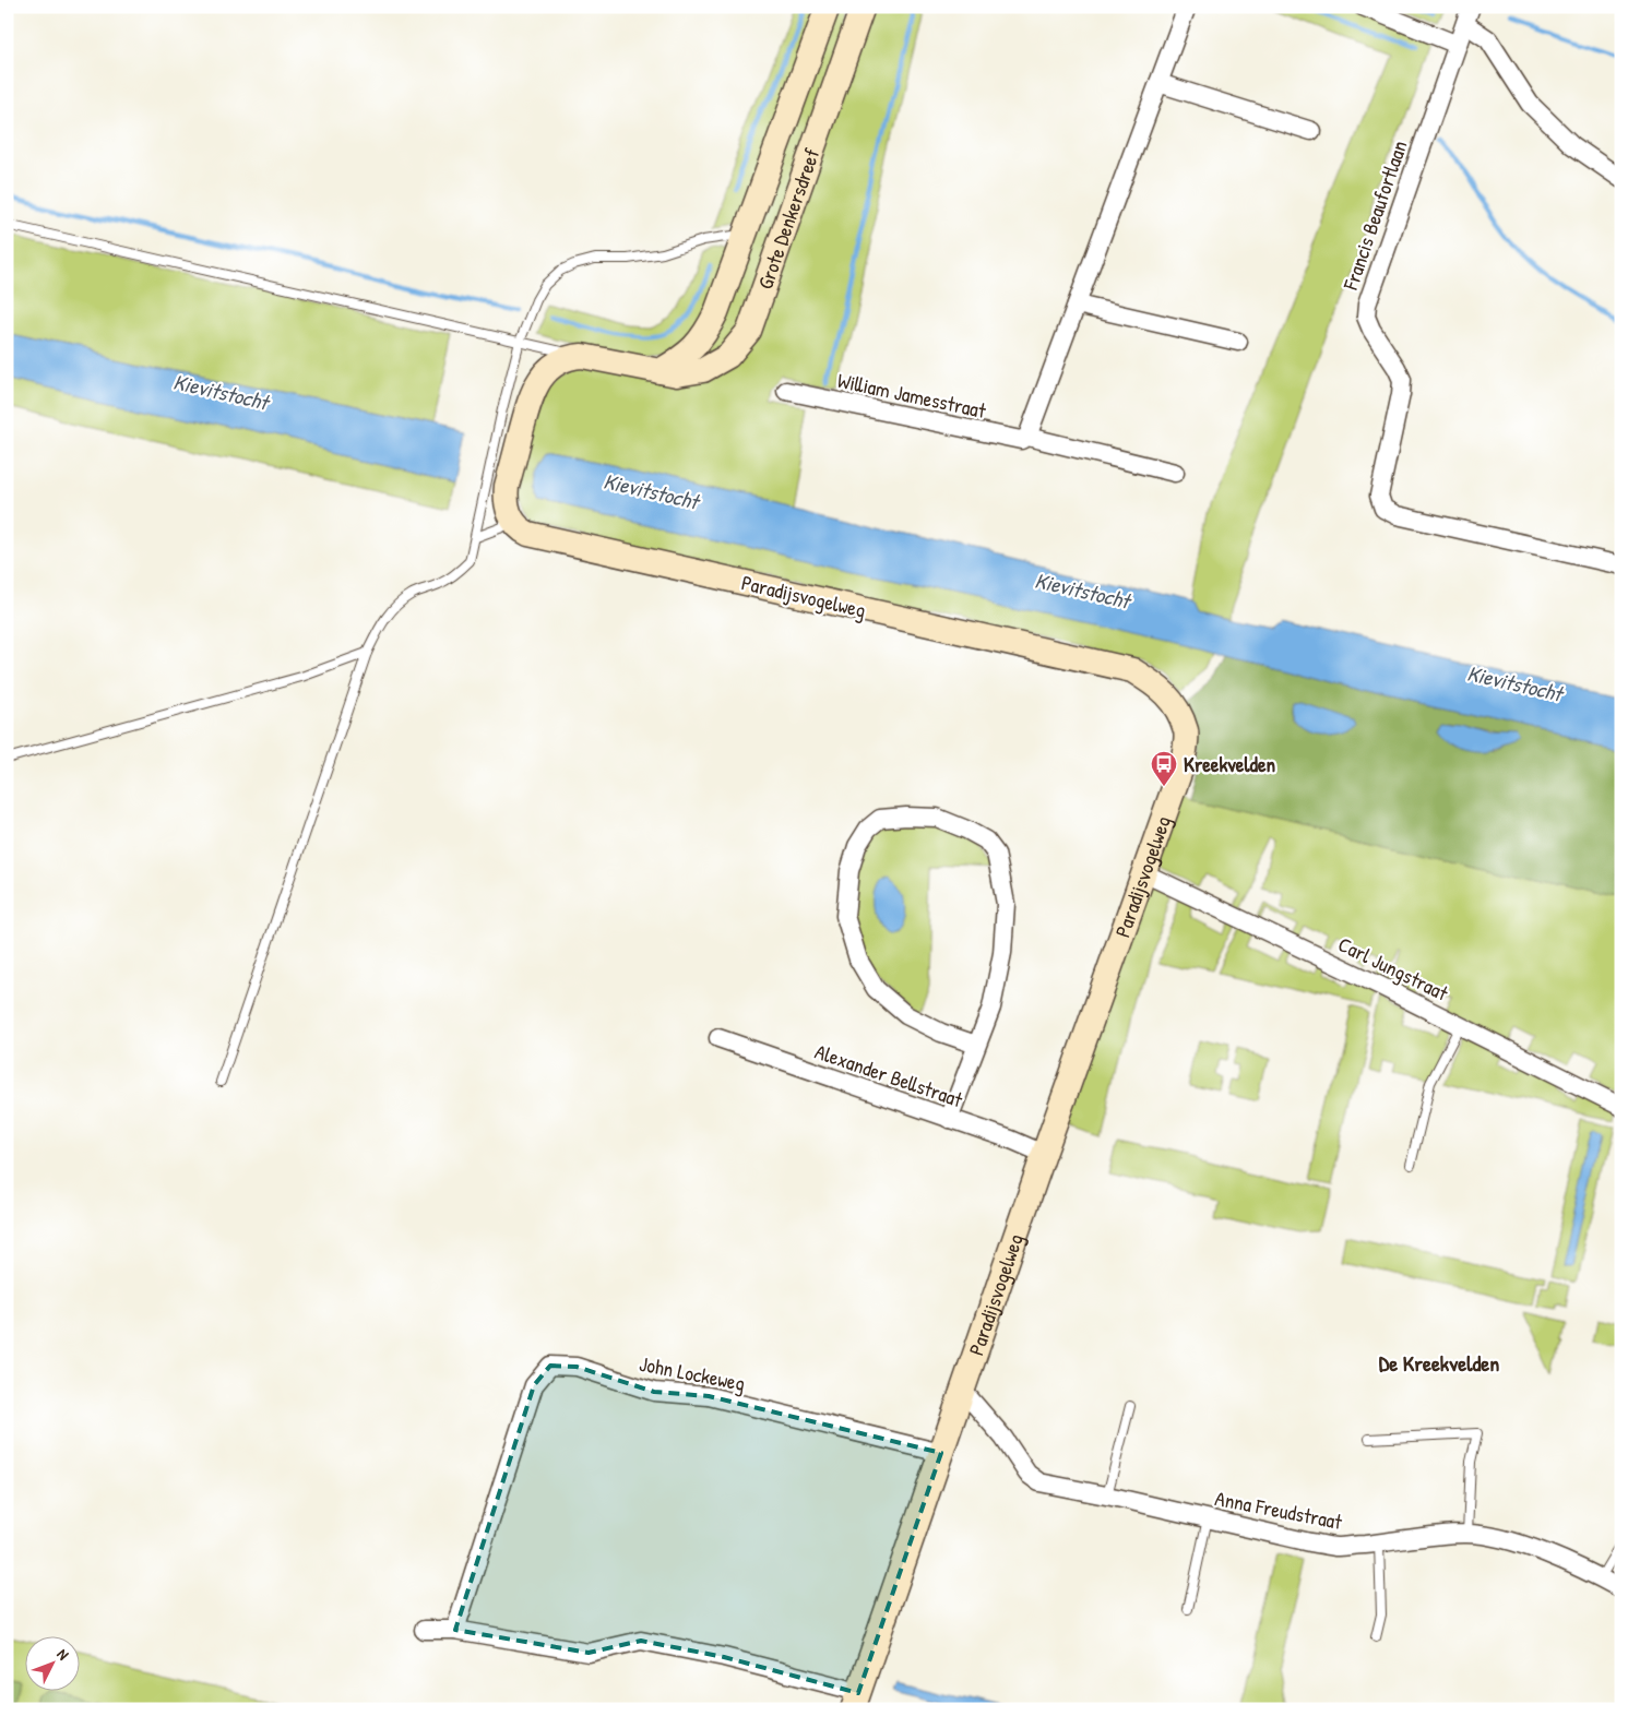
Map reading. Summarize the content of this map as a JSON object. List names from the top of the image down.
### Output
{
  "streets": {
    "street": [
      "Francis Beaufortlaan",
      "Grote Denkersdreef",
      "William Jamesstraat",
      "Paradijsvogelweg",
      "Carl Jungstraat",
      "Alexander Bellstraat",
      "John Lockeweg",
      "Anna Freudstraat"
    ]
  },
  "crossings": [
    ["Grote Denkersdreef", "Paradijsvogelweg"],
    ["Paradijsvogelweg", "Carl Jungstraat"],
    ["Paradijsvogelweg", "Alexander Bellstraat"],
    ["Paradijsvogelweg", "John Lockeweg"],
    ["Paradijsvogelweg", "Anna Freudstraat"]
  ],
  "districts": ["De Kreekvelden"],
  "water": ["Kievitstocht"],
  "places": {
    "bus stop": ["Kreekvelden"]
  },
  "north": "top right"
}
